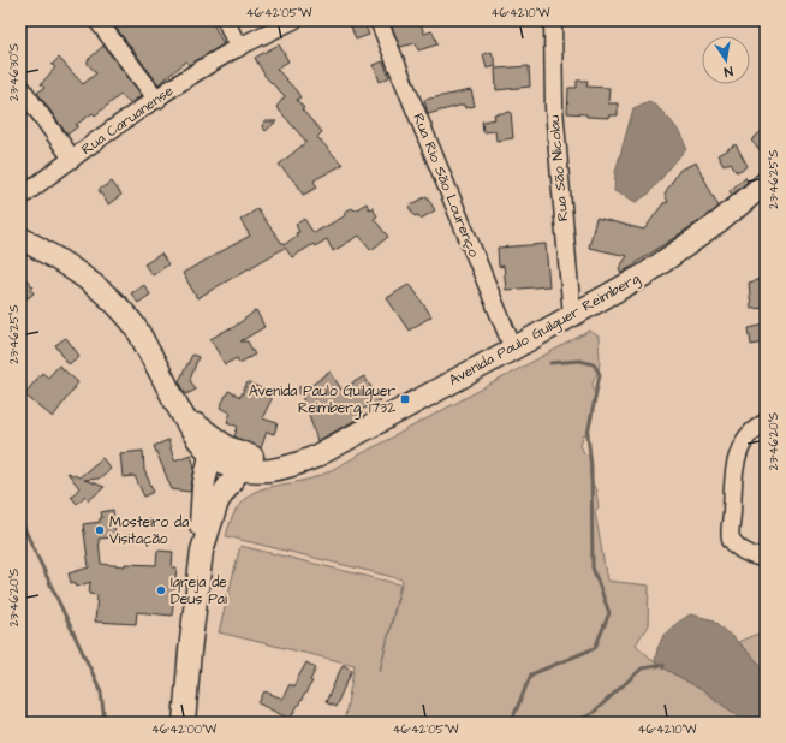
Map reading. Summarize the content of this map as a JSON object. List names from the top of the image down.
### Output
{
  "streets": {
    "main road": ["Avenida Paulo Guilguer Reimberg"],
    "street": ["Rua Caruanense", "Rua São Nicolau", "Rua Rio São Lourenço"]
  },
  "crossings": [
    ["Rua São Nicolau", "Avenida Paulo Guilguer Reimberg"],
    ["Rua Rio São Lourenço", "Avenida Paulo Guilguer Reimberg"]
  ],
  "places": {
    "transit": ["Avenida Paulo Guilguer Reimberg, 1732"],
    "other": ["Mosteiro da Visitação", "Igreja de Deus Pai"]
  },
  "north": "bottom",
  "coordinates": [
    "46°42'05\"W",
    "46°42'10\"W",
    "23°46'30\"S",
    "23°46'25\"S",
    "23°46'20\"S",
    "46°42'00\"W"
  ]
}
